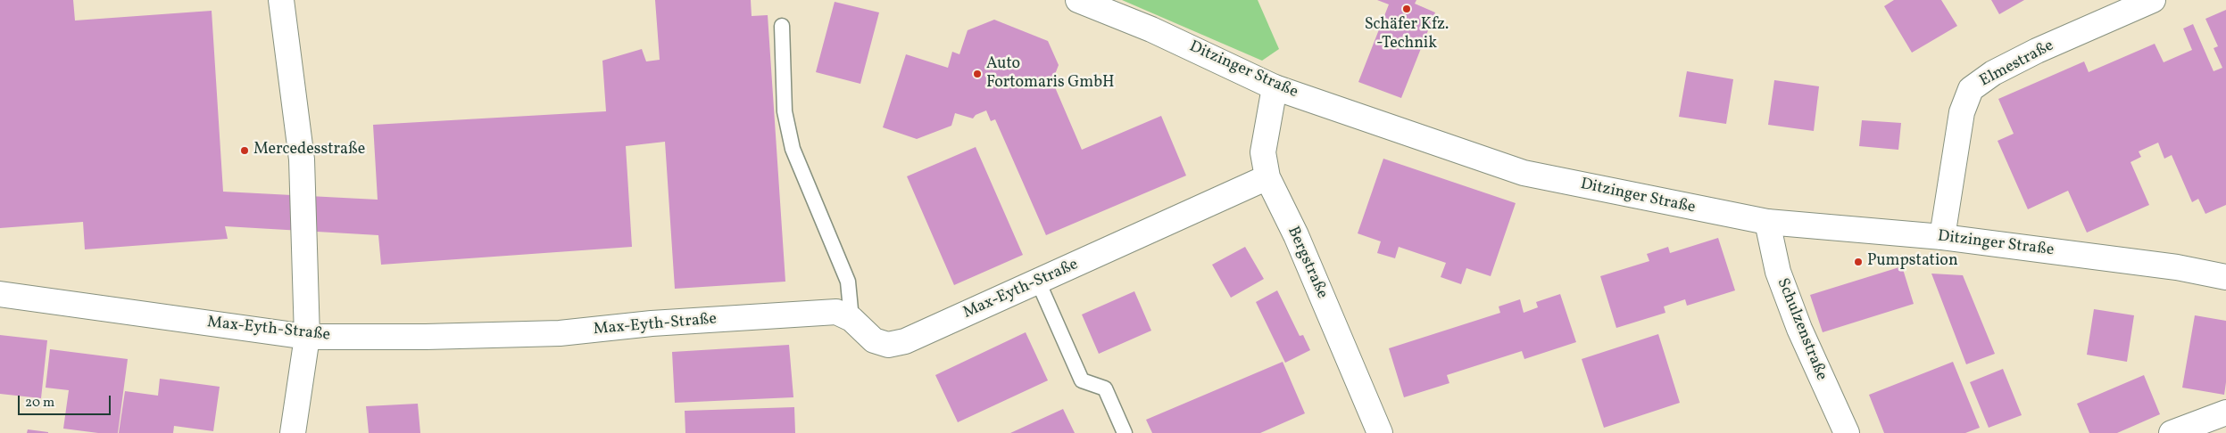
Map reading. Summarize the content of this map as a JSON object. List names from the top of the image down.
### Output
{
  "streets": {
    "street": [
      "Elmestraße",
      "Ditzinger Straße",
      "Bergstraße",
      "Max-Eyth-Straße",
      "Schulzenstraße"
    ]
  },
  "crossings": [
    ["Elmestraße", "Ditzinger Straße"],
    ["Ditzinger Straße", "Bergstraße"],
    ["Ditzinger Straße", "Schulzenstraße"],
    ["Bergstraße", "Max-Eyth-Straße"]
  ],
  "places": [
    "Schäfer Kfz. -Technik",
    "Auto Fortomaris GmbH",
    "Mercedesstraße",
    "Pumpstation"
  ],
  "scale_bar": "20 m"
}
